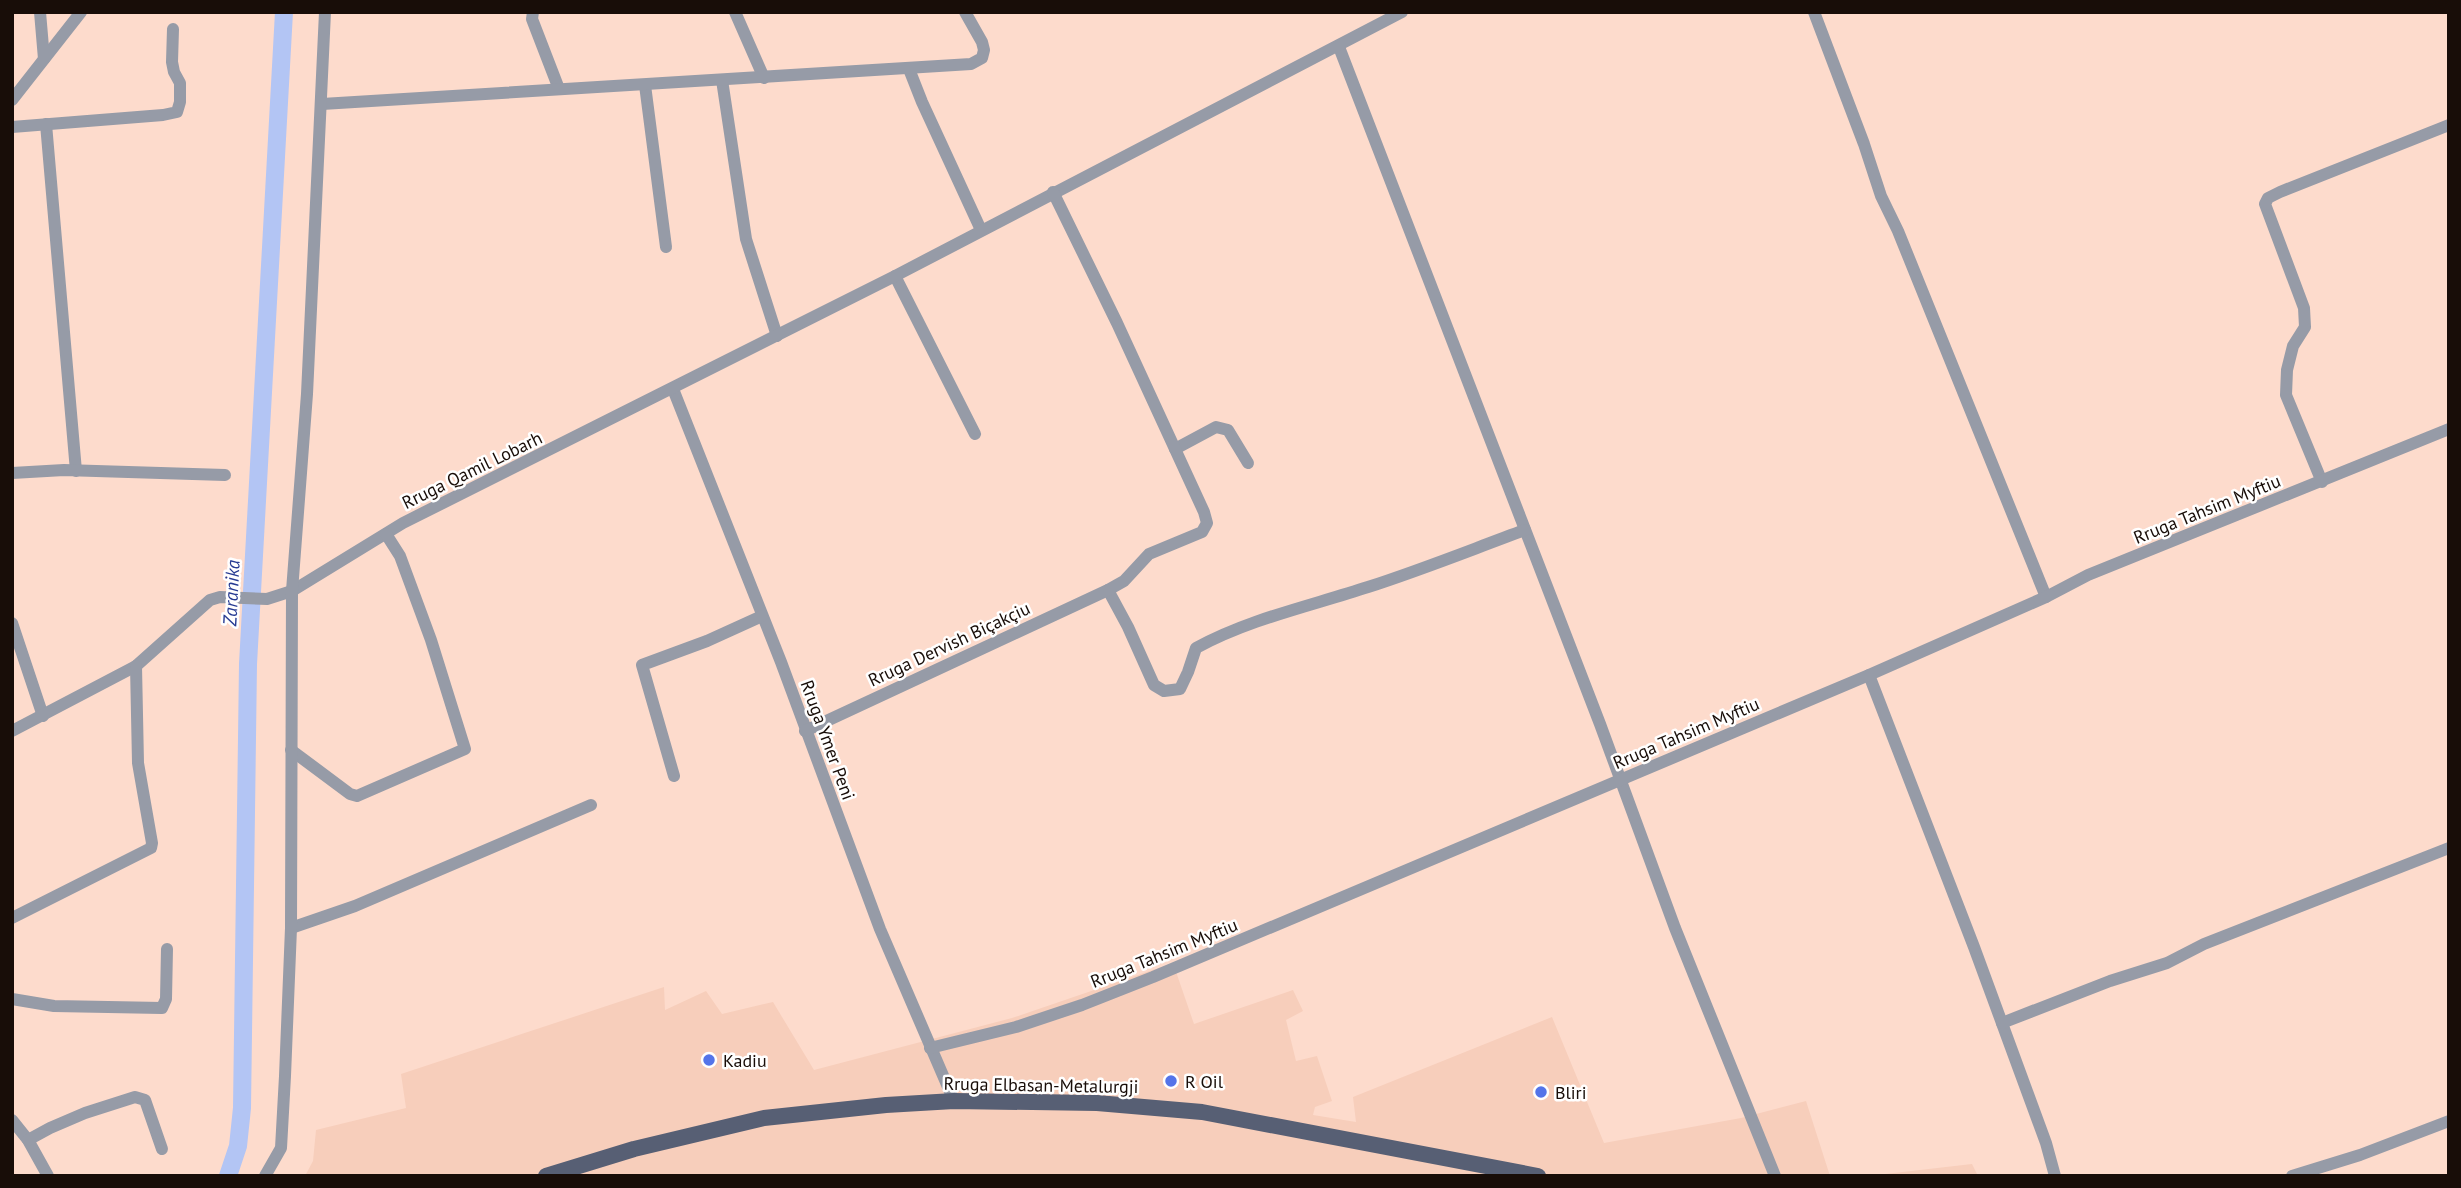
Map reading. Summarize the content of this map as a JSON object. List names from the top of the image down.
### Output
{
  "streets": {
    "main road": ["Rruga Elbasan-Metalurgji"],
    "street": [
      "Rruga Qamil Lobarh",
      "Rruga Tahsim Myftiu",
      "Rruga Dervish Biçakçiu",
      "Rruga Ymer Peni"
    ]
  },
  "crossings": [
    ["Rruga Qamil Lobarh", "Rruga Ymer Peni"],
    ["Rruga Tahsim Myftiu", "Rruga Ymer Peni"],
    ["Rruga Dervish Biçakçiu", "Rruga Ymer Peni"],
    ["Rruga Ymer Peni", "Rruga Elbasan-Metalurgji"]
  ],
  "water": ["Zaranika"],
  "places": ["Kadiu", "R Oil", "Bliri"]
}
